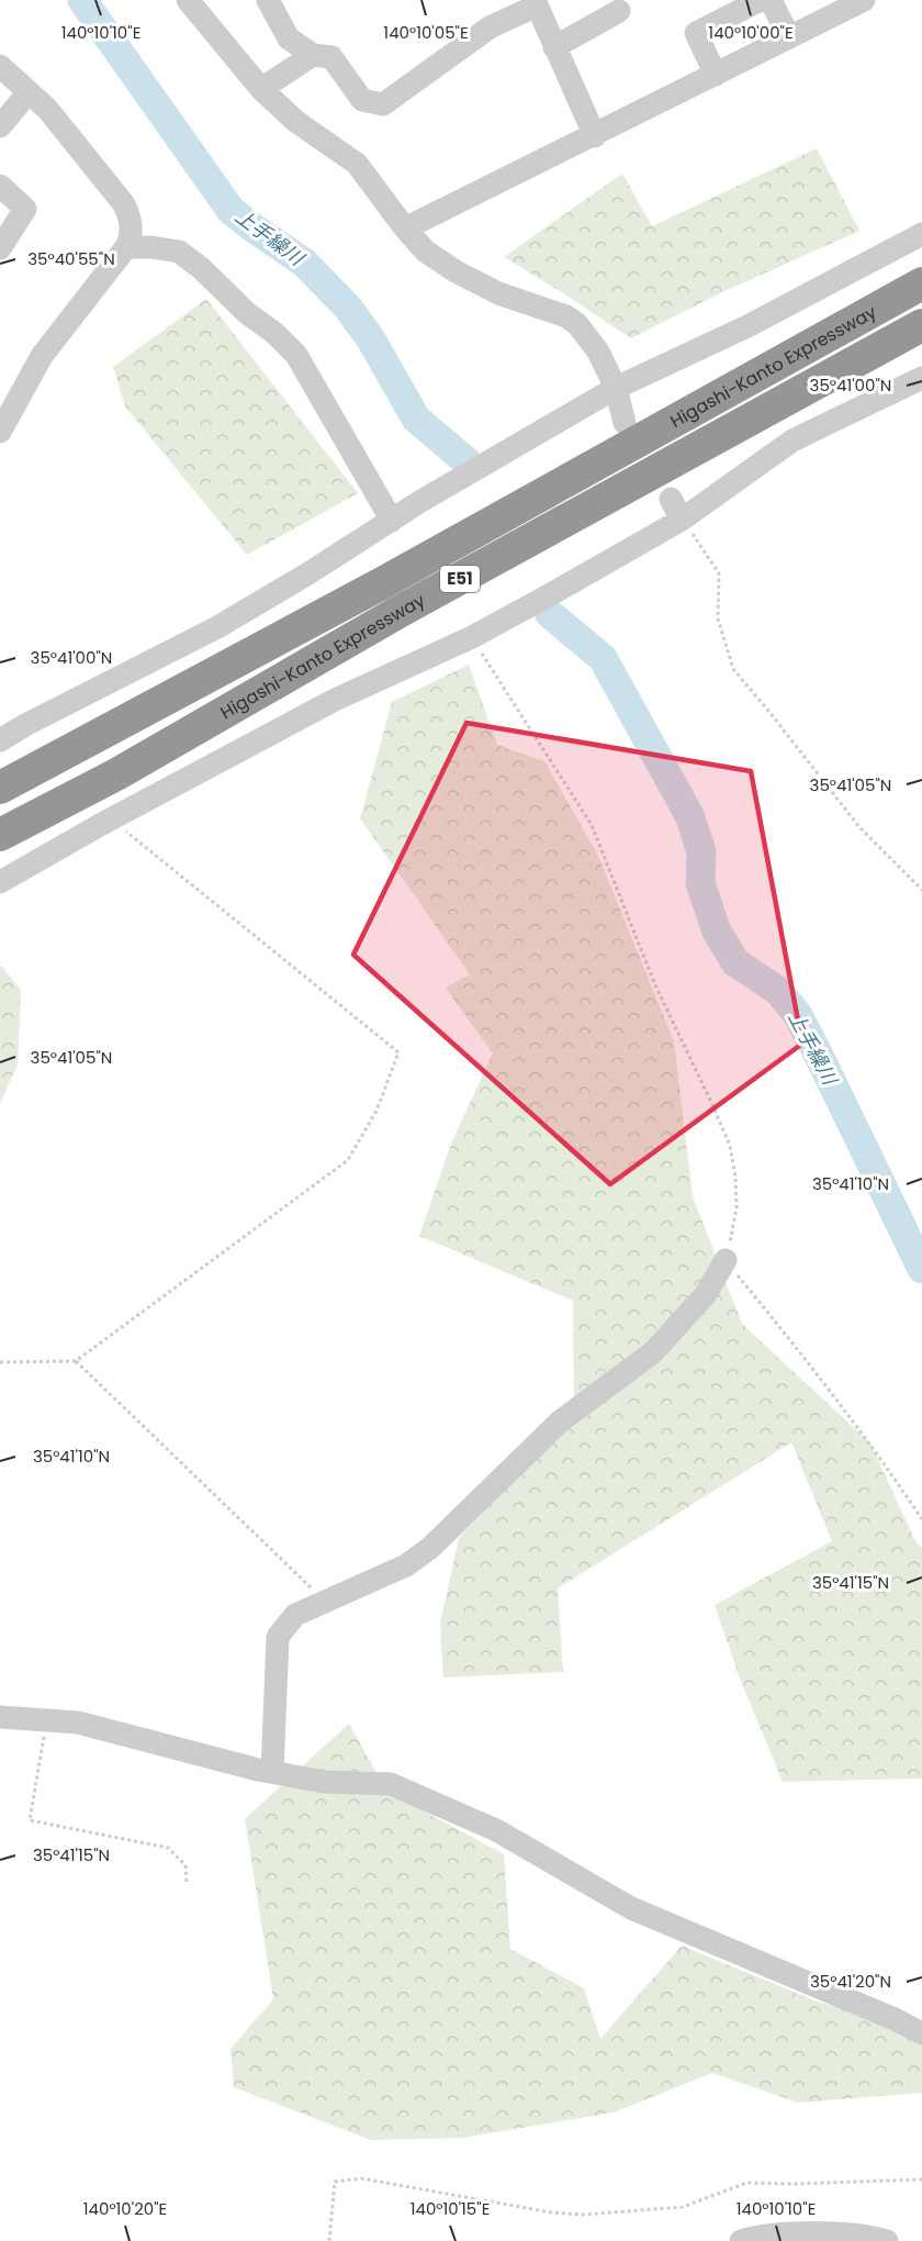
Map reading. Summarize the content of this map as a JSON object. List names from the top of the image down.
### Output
{
  "streets": {
    "highway": ["Higashi-Kanto Expressway", "E51"]
  },
  "water": ["上手繰川"],
  "coordinates": [
    "140°10'10\"E",
    "140°10'05\"E",
    "140°10'00\"E",
    "35°40'55\"N",
    "35°41'00\"N",
    "35°41'05\"N",
    "35°41'10\"N",
    "35°41'15\"N",
    "35°41'20\"N",
    "140°10'20\"E",
    "140°10'15\"E"
  ]
}
